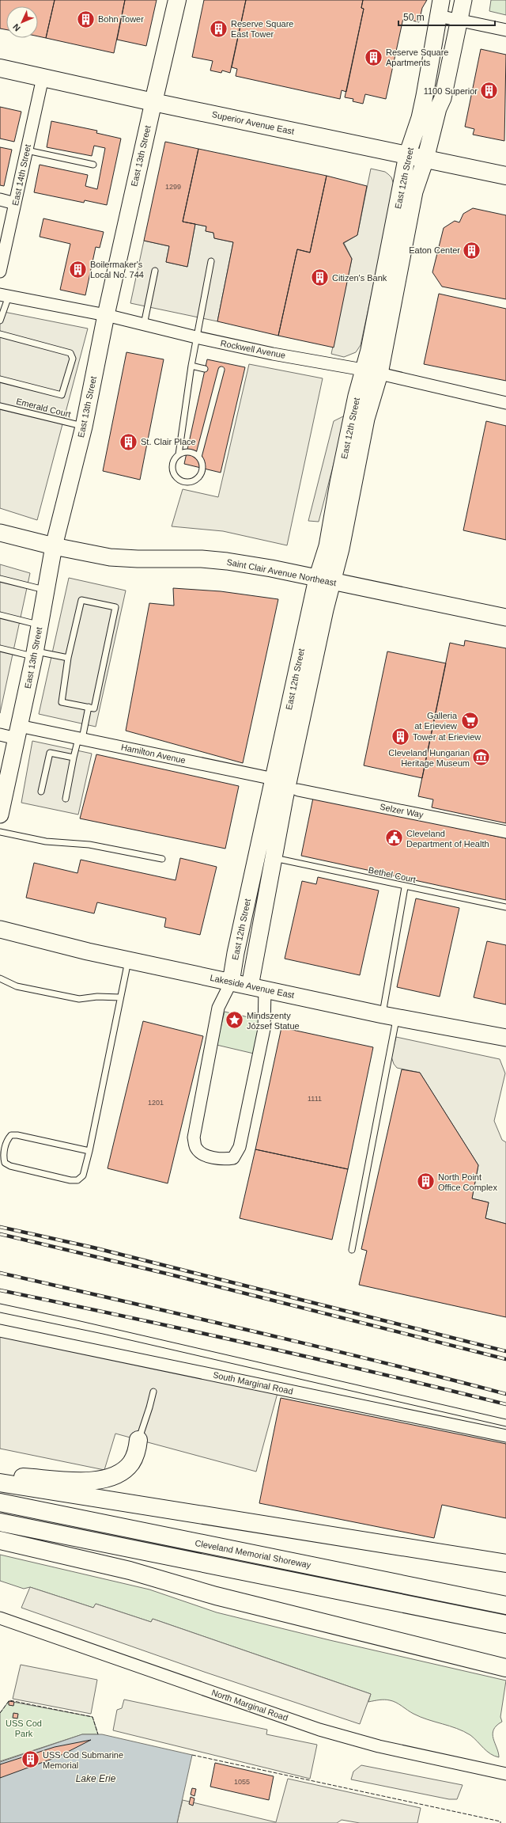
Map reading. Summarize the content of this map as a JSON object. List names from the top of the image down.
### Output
{
  "streets": {
    "main road": ["Superior Avenue East", "East 13th Street", "Cleveland Memorial Shoreway"],
    "street": [
      "East 14th Street",
      "East 12th Street",
      "Rockwell Avenue",
      "Saint Clair Avenue Northeast",
      "Hamilton Avenue",
      "Selzer Way",
      "Lakeside Avenue East",
      "South Marginal Road",
      "North Marginal Road"
    ],
    "lane": ["Emerald Court", "Bethel Court"]
  },
  "crossings": [
    ["Superior Avenue East", "East 13th Street"],
    ["Superior Avenue East", "East 14th Street"],
    ["Superior Avenue East", "East 12th Street"],
    ["East 13th Street", "Rockwell Avenue"],
    ["East 13th Street", "Emerald Court"],
    ["East 13th Street", "Saint Clair Avenue Northeast"],
    ["East 13th Street", "Hamilton Avenue"],
    ["East 12th Street", "Rockwell Avenue"],
    ["East 12th Street", "Saint Clair Avenue Northeast"],
    ["East 12th Street", "Hamilton Avenue"],
    ["East 12th Street", "Selzer Way"],
    ["East 12th Street", "Bethel Court"],
    ["East 12th Street", "Lakeside Avenue East"],
    ["Hamilton Avenue", "Selzer Way"]
  ],
  "water": ["Lake Erie"],
  "parks": ["USS Cod Park"],
  "places": {
    "building": [
      "Bohn Tower",
      "Reserve Square East Tower",
      "Reserve Square Apartments",
      "1100 Superior",
      "Eaton Center",
      "Boilermaker's Local No. 744",
      "Citizen's Bank",
      "St. Clair Place",
      "Tower at Erieview",
      "North Point Office Complex",
      "USS Cod Submarine Memorial"
    ],
    "supermarket": ["Galleria at Erieview"],
    "museum": ["Cleveland Hungarian Heritage Museum"],
    "public building": ["Cleveland Department of Health"],
    "place": ["Mindszenty József Statue"]
  },
  "house_numbers": [
    "1299",
    "1111",
    "1201",
    "1055"
  ],
  "scale_bar": "50 m",
  "north": "bottom left"
}
